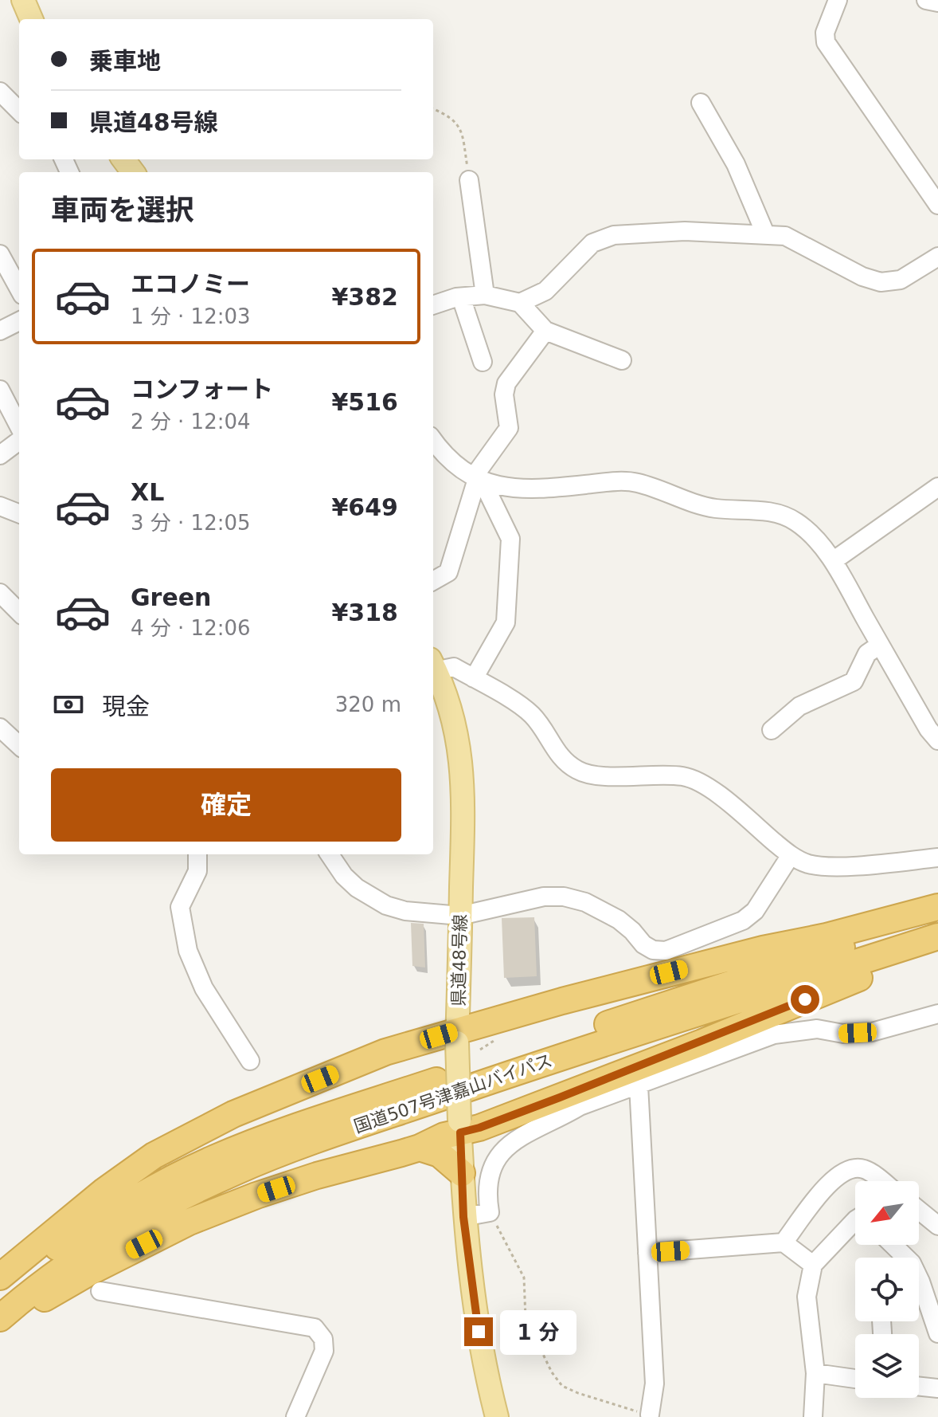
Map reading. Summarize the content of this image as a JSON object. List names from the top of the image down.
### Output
{
  "streets": {
    "highway": ["国道507号津嘉山バイパス"],
    "main road": ["県道48号線"]
  },
  "north": "bottom left",
  "page": {
    "banner": ["乗車地", "県道48号線"],
    "heading": "車両を選択",
    "list": [
      {
        "name": "エコノミー",
        "note": "1 分 · 12:03",
        "value": "¥382"
      },
      {
        "name": "コンフォート",
        "note": "2 分 · 12:04",
        "value": "¥516"
      },
      {
        "name": "XL",
        "note": "3 分 · 12:05",
        "value": "¥649"
      },
      {
        "name": "Green",
        "note": "4 分 · 12:06",
        "value": "¥318"
      }
    ],
    "pay": ["現金", "320 m"],
    "buttons": "確定",
    "bubble": "1 分"
  }
}
